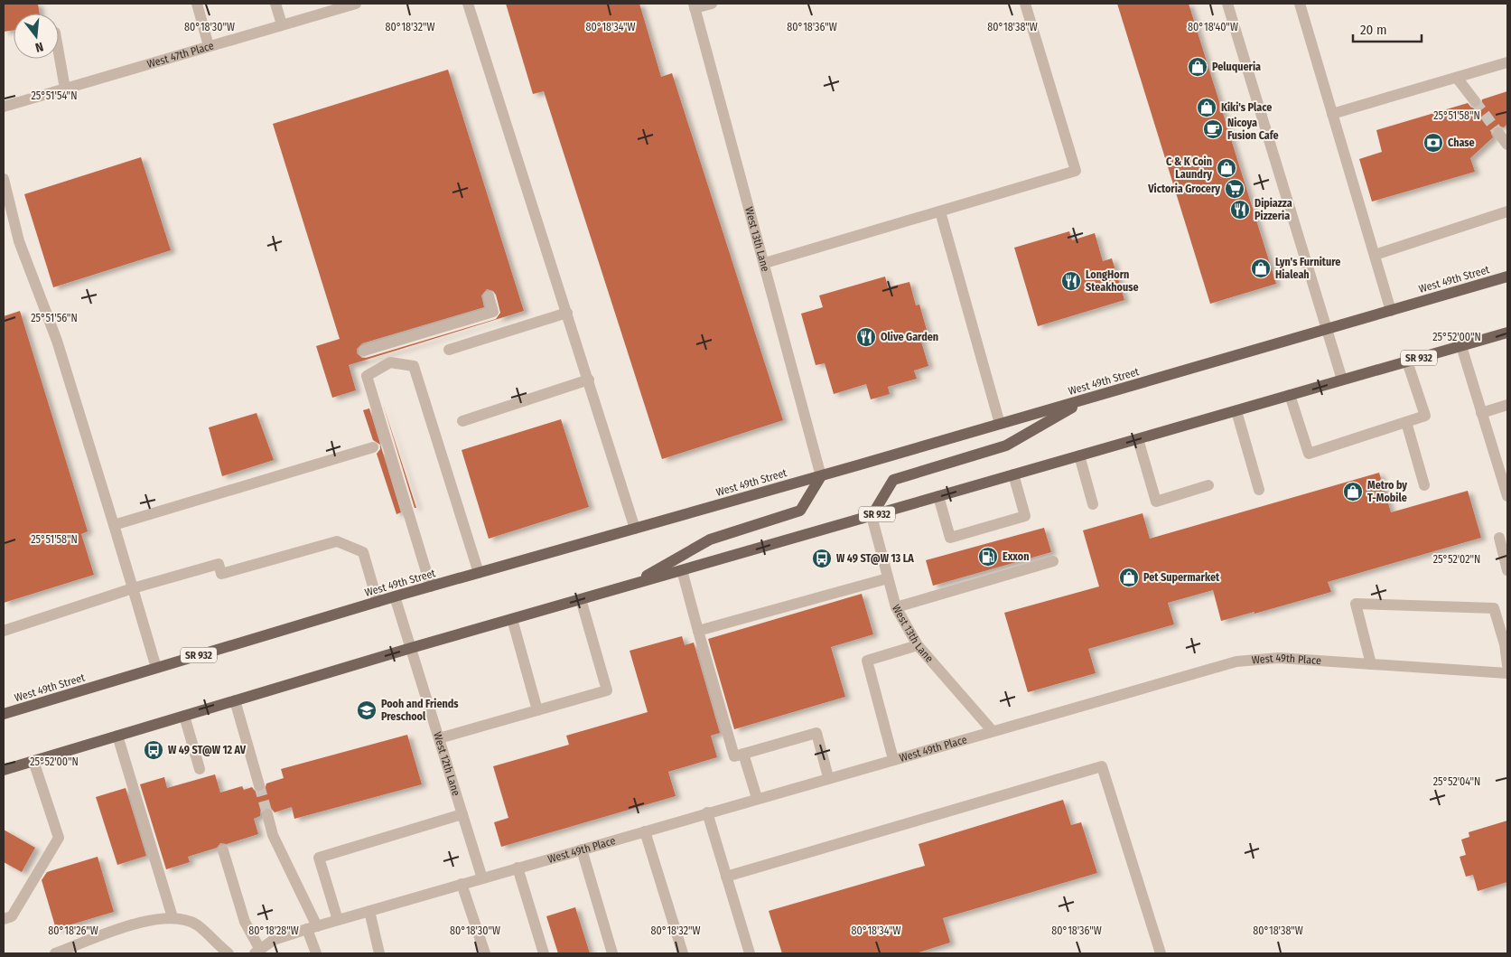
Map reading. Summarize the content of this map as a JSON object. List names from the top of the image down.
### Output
{
  "streets": {
    "main road": ["West 49th Street", "SR 932"],
    "street": [
      "West 47th Place",
      "West 13th Lane",
      "West 49th Place",
      "West 12th Lane"
    ]
  },
  "crossings": [
    ["West 13th Lane", "West 49th Street"],
    ["West 13th Lane", "SR 932"],
    ["West 13th Lane", "West 49th Place"],
    ["West 49th Street", "West 12th Lane"],
    ["SR 932", "West 12th Lane"],
    ["West 49th Place", "West 12th Lane"]
  ],
  "places": {
    "shop": [
      "Peluqueria",
      "Kiki's Place",
      "C & K Coin Laundry",
      "Lyn's Furniture Hialeah",
      "Metro by T-Mobile",
      "Pet Supermarket"
    ],
    "cafe": ["Nicoya Fusion Cafe"],
    "bank": ["Chase"],
    "supermarket": ["Victoria Grocery"],
    "restaurant": ["Dipiazza Pizzeria", "LongHorn Steakhouse", "Olive Garden"],
    "fuel station": ["Exxon"],
    "bus stop": ["W 49 ST@W 13 LA", "W 49 ST@W 12 AV"],
    "school or university": ["Pooh and Friends Preschool"]
  },
  "scale_bar": "20 m",
  "north": "bottom",
  "coordinates": [
    "80°18'30\"W",
    "80°18'32\"W",
    "80°18'34\"W",
    "80°18'36\"W",
    "80°18'38\"W",
    "80°18'40\"W",
    "25°51'54\"N",
    "25°51'58\"N",
    "25°51'56\"N",
    "25°52'00\"N",
    "25°52'02\"N",
    "25°52'04\"N",
    "80°18'26\"W",
    "80°18'28\"W"
  ]
}
